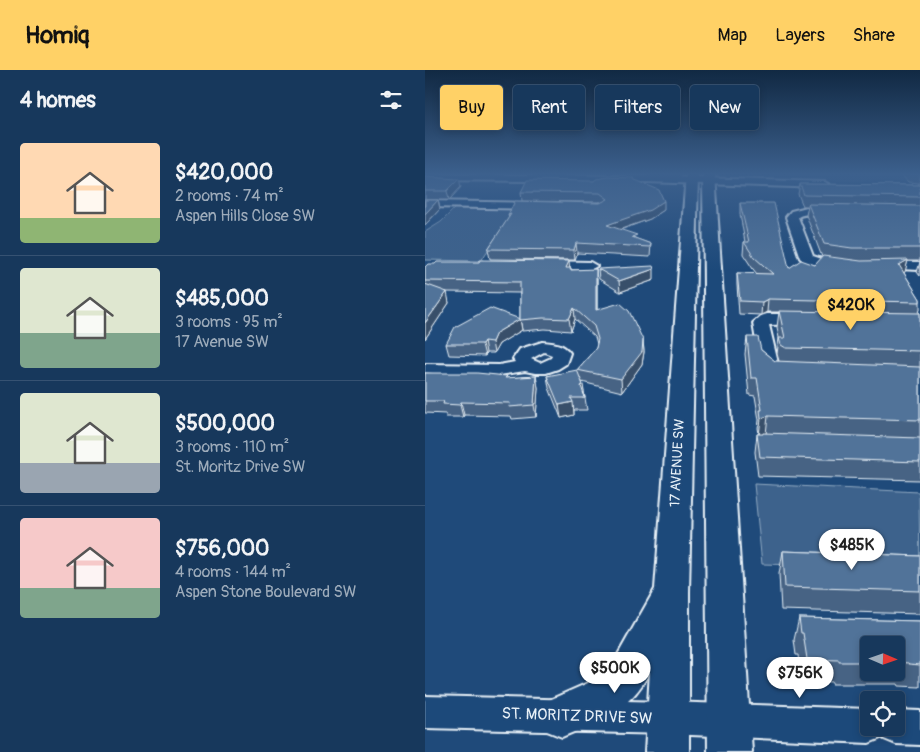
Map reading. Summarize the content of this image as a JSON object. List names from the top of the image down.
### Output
{
  "streets": {
    "main road": ["17 AVENUE SW"],
    "street": ["ST. MORITZ DRIVE SW"]
  },
  "crossings": [
    ["17 AVENUE SW", "ST. MORITZ DRIVE SW"]
  ],
  "north": "right",
  "page": {
    "header": "Homiq",
    "nav": ["Map", "Layers", "Share"],
    "heading": "4 homes",
    "chip": [
      "Buy",
      "Rent",
      "Filters",
      "New"
    ],
    "list": [
      {
        "name": "$420,000",
        "note": "2 rooms · 74 m² · Aspen Hills Close SW"
      },
      {
        "name": "$485,000",
        "note": "3 rooms · 95 m² · 17 Avenue SW"
      },
      {
        "name": "$500,000",
        "note": "3 rooms · 110 m² · St. Moritz Drive SW"
      },
      {
        "name": "$756,000",
        "note": "4 rooms · 144 m² · Aspen Stone Boulevard SW"
      }
    ],
    "price": [
      "$420K",
      "$485K",
      "$500K",
      "$756K"
    ]
  }
}
